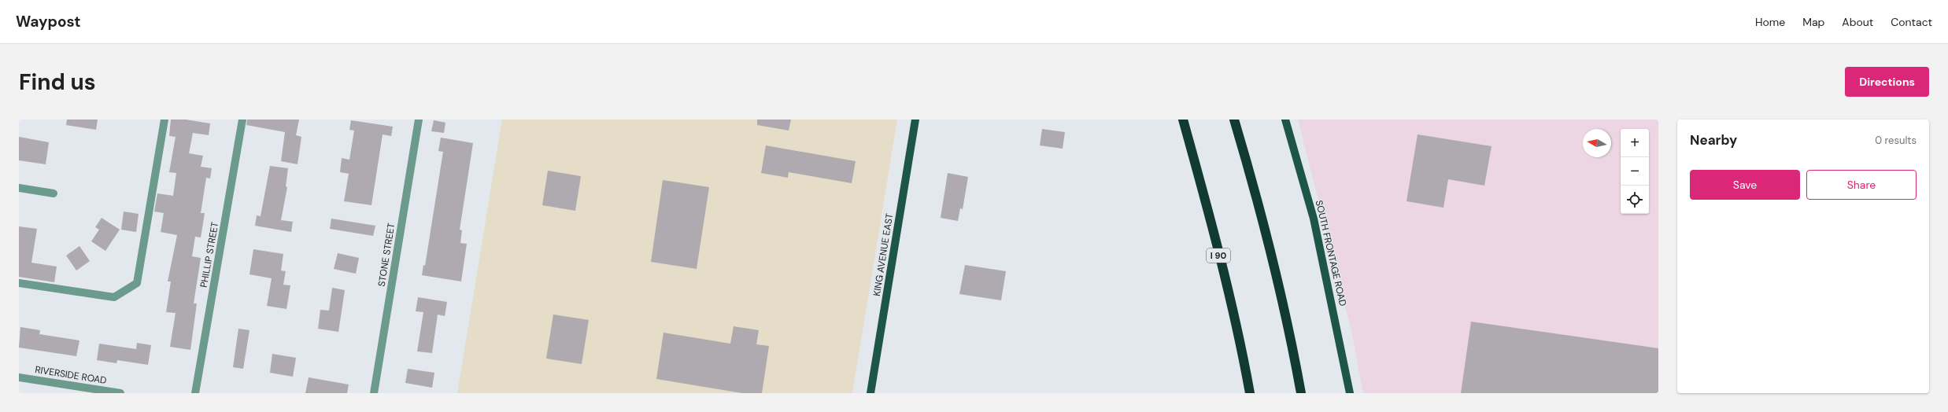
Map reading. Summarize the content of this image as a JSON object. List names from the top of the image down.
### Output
{
  "streets": {
    "highway": ["I 90"],
    "main road": ["SOUTH FRONTAGE ROAD", "KING AVENUE EAST"],
    "street": ["PHILLIP STREET", "STONE STREET", "RIVERSIDE ROAD"]
  },
  "north": "left",
  "page": {
    "header": "Waypost",
    "nav": [
      "Home",
      "Map",
      "About",
      "Contact"
    ],
    "buttons": [
      "Directions",
      ["Save", "Share"]
    ],
    "title": "Find us",
    "heading": ["Nearby", "0 results"],
    "map_buttons": ["+", "−"]
  }
}
